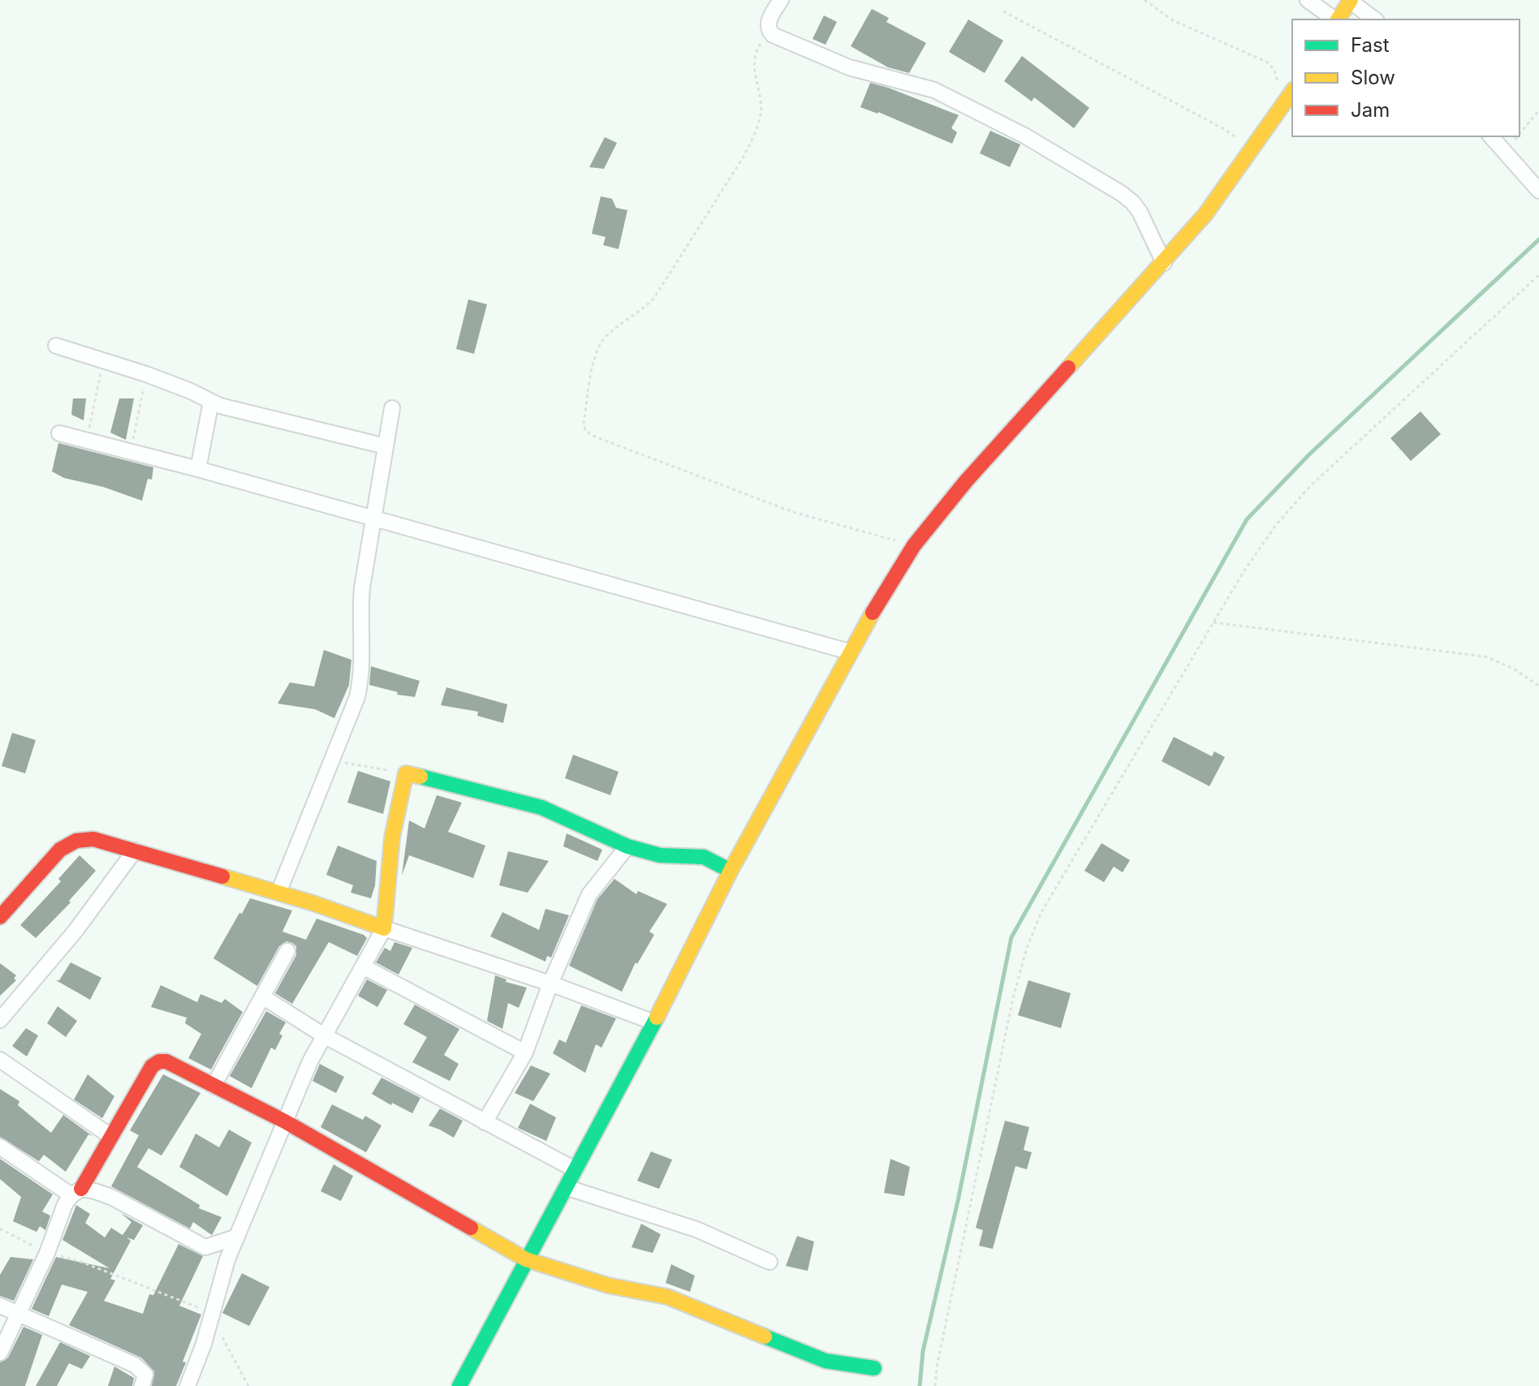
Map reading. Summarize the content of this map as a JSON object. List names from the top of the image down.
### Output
{
  "legend": ["Fast", "Slow", "Jam"]
}
